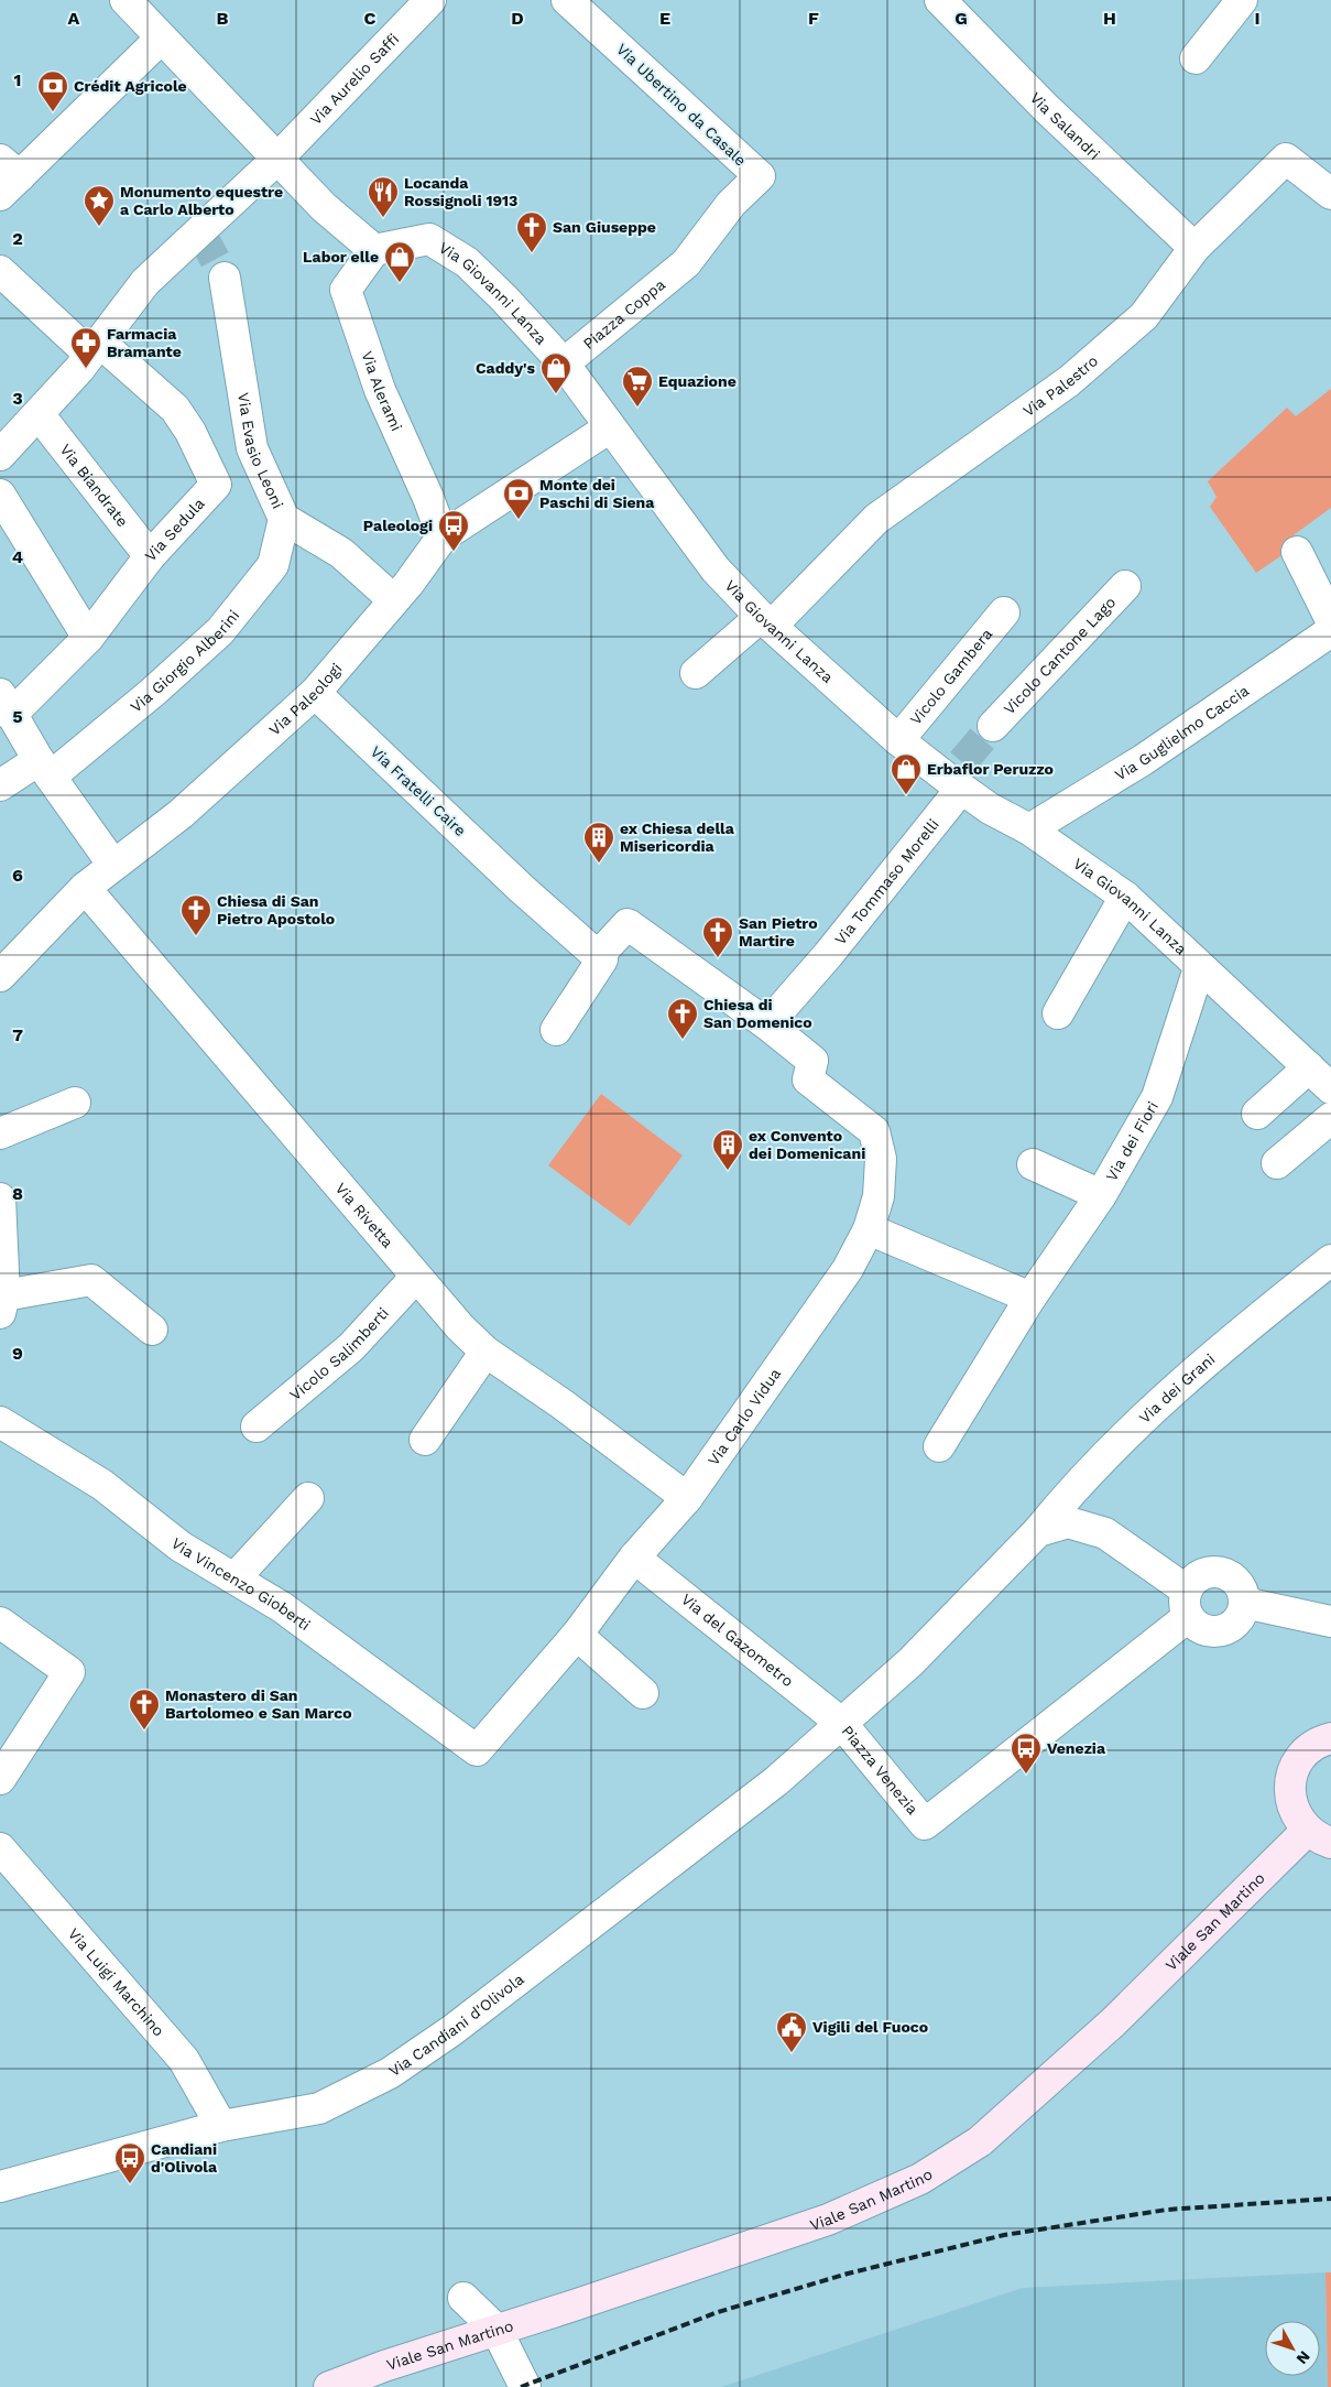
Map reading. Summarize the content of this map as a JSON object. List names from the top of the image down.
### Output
{
  "streets": {
    "main road": ["Viale San Martino"],
    "street": [
      "Via Aurelio Saffi",
      "Via Ubertino da Casale",
      "Via Salandri",
      "Via Giovanni Lanza",
      "Piazza Coppa",
      "Via Palestro",
      "Via Alerami",
      "Via Evasio Leoni",
      "Via Biandrate",
      "Via Sedula",
      "Vicolo Cantone Lago",
      "Via Giorgio Alberini",
      "Vicolo Gambera",
      "Via Paleologi",
      "Via Guglielmo Caccia",
      "Via Fratelli Caire",
      "Via Tommaso Morelli",
      "Via dei Fiori",
      "Via Rivetta",
      "Vicolo Salimberti",
      "Via dei Grani",
      "Via Carlo Vidua",
      "Via Vincenzo Gioberti",
      "Via del Gazometro",
      "Piazza Venezia",
      "Via Luigi Marchino",
      "Via Candiani d'Olivola"
    ]
  },
  "crossings": [
    ["Via Aurelio Saffi", "Via Biandrate"],
    ["Via Aurelio Saffi", "Via Sedula"],
    ["Via Ubertino da Casale", "Piazza Coppa"],
    ["Via Salandri", "Via Palestro"],
    ["Via Giovanni Lanza", "Piazza Coppa"],
    ["Via Giovanni Lanza", "Via Palestro"],
    ["Via Giovanni Lanza", "Via Alerami"],
    ["Via Giovanni Lanza", "Vicolo Gambera"],
    ["Via Giovanni Lanza", "Via Paleologi"],
    ["Via Giovanni Lanza", "Via Guglielmo Caccia"],
    ["Via Giovanni Lanza", "Via Tommaso Morelli"],
    ["Via Giovanni Lanza", "Via dei Fiori"],
    ["Via Alerami", "Via Paleologi"],
    ["Via Evasio Leoni", "Via Giorgio Alberini"],
    ["Via Evasio Leoni", "Via Paleologi"],
    ["Via Biandrate", "Via Sedula"],
    ["Via Paleologi", "Via Fratelli Caire"],
    ["Via Paleologi", "Via Rivetta"],
    ["Via Tommaso Morelli", "Via Carlo Vidua"],
    ["Via Rivetta", "Vicolo Salimberti"],
    ["Via Rivetta", "Via Carlo Vidua"],
    ["Via dei Grani", "Piazza Venezia"],
    ["Via Carlo Vidua", "Via Vincenzo Gioberti"],
    ["Via Carlo Vidua", "Via del Gazometro"],
    ["Via del Gazometro", "Piazza Venezia"],
    ["Via del Gazometro", "Via Candiani d'Olivola"],
    ["Piazza Venezia", "Via Candiani d'Olivola"],
    ["Via Luigi Marchino", "Via Candiani d'Olivola"]
  ],
  "places": {
    "bank": ["Crédit Agricole", "Monte dei Paschi di Siena"],
    "restaurant": ["Locanda Rossignoli 1913"],
    "place": ["Monumento equestre a Carlo Alberto"],
    "church": [
      "San Giuseppe",
      "Chiesa di San Pietro Apostolo",
      "San Pietro Martire",
      "Chiesa di San Domenico",
      "Monastero di San Bartolomeo e San Marco"
    ],
    "shop": ["Labor elle", "Caddy's", "Erbaflor Peruzzo"],
    "pharmacy": ["Farmacia Bramante"],
    "supermarket": ["Equazione"],
    "bus stop": ["Paleologi", "Venezia", "Candiani d'Olivola"],
    "building": ["ex Chiesa della Misericordia", "ex Convento dei Domenicani"],
    "public building": ["Vigili del Fuoco"]
  },
  "north": "bottom right",
  "grid": {
    "columns": [
      "A",
      "B",
      "C",
      "D",
      "E",
      "F",
      "G",
      "H",
      "I"
    ],
    "rows": [
      "1",
      "2",
      "3",
      "4",
      "5",
      "6",
      "7",
      "8",
      "9"
    ]
  }
}
